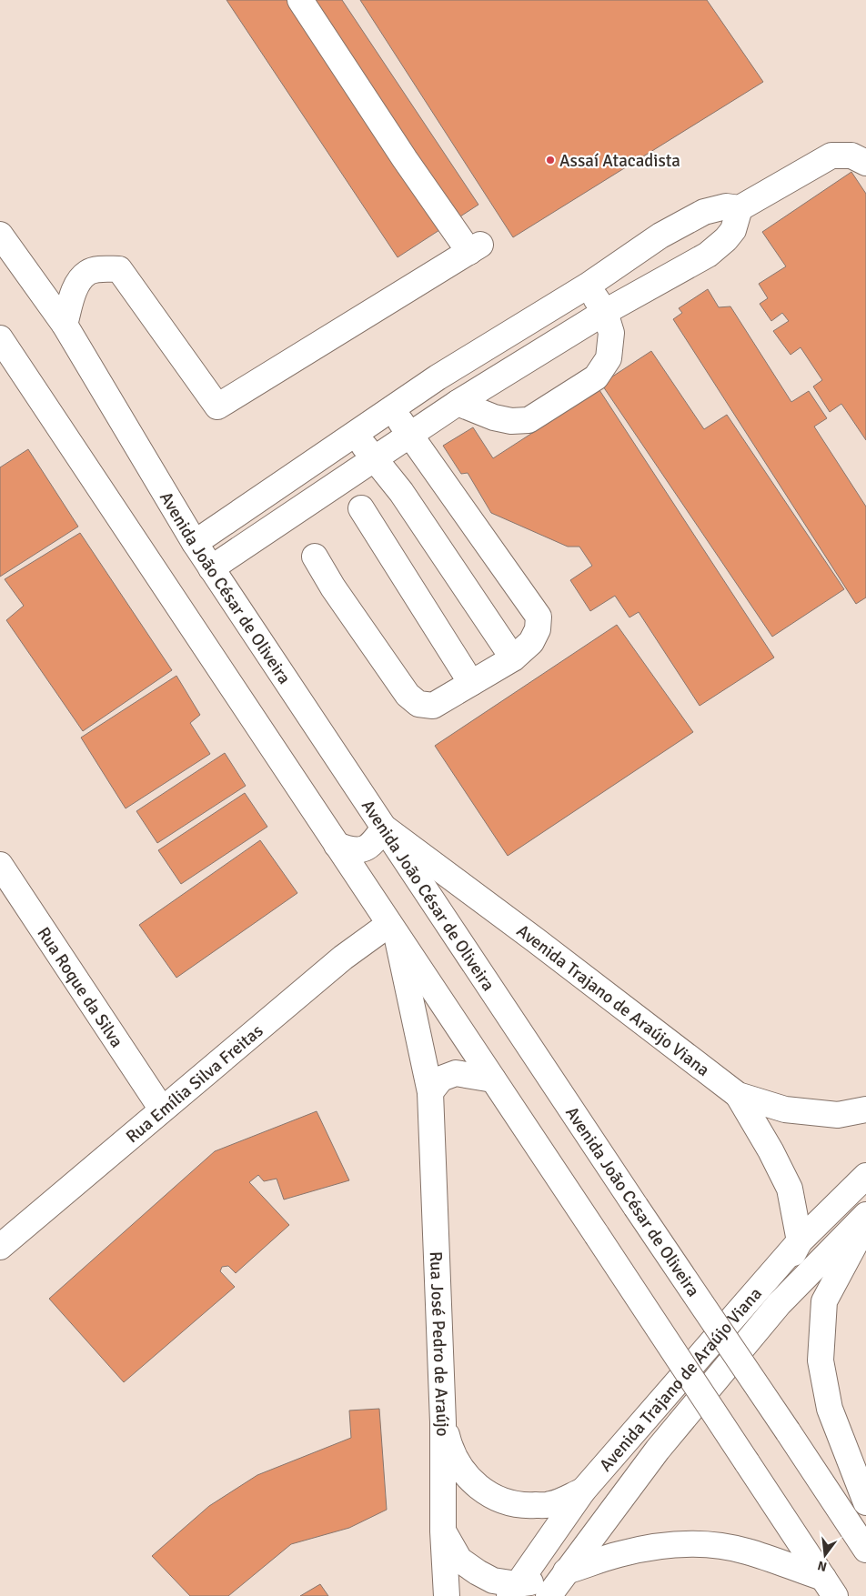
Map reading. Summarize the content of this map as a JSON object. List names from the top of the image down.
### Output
{
  "streets": {
    "street": [
      "Avenida João César de Oliveira",
      "Rua Roque da Silva",
      "Avenida Trajano de Araújo Viana",
      "Rua Emília Silva Freitas",
      "Rua José Pedro de Araújo"
    ]
  },
  "crossings": [
    ["Avenida João César de Oliveira", "Avenida Trajano de Araújo Viana"],
    ["Rua Roque da Silva", "Rua Emília Silva Freitas"],
    ["Rua Emília Silva Freitas", "Rua José Pedro de Araújo"]
  ],
  "places": ["Assaí Atacadista"],
  "north": "bottom"
}
